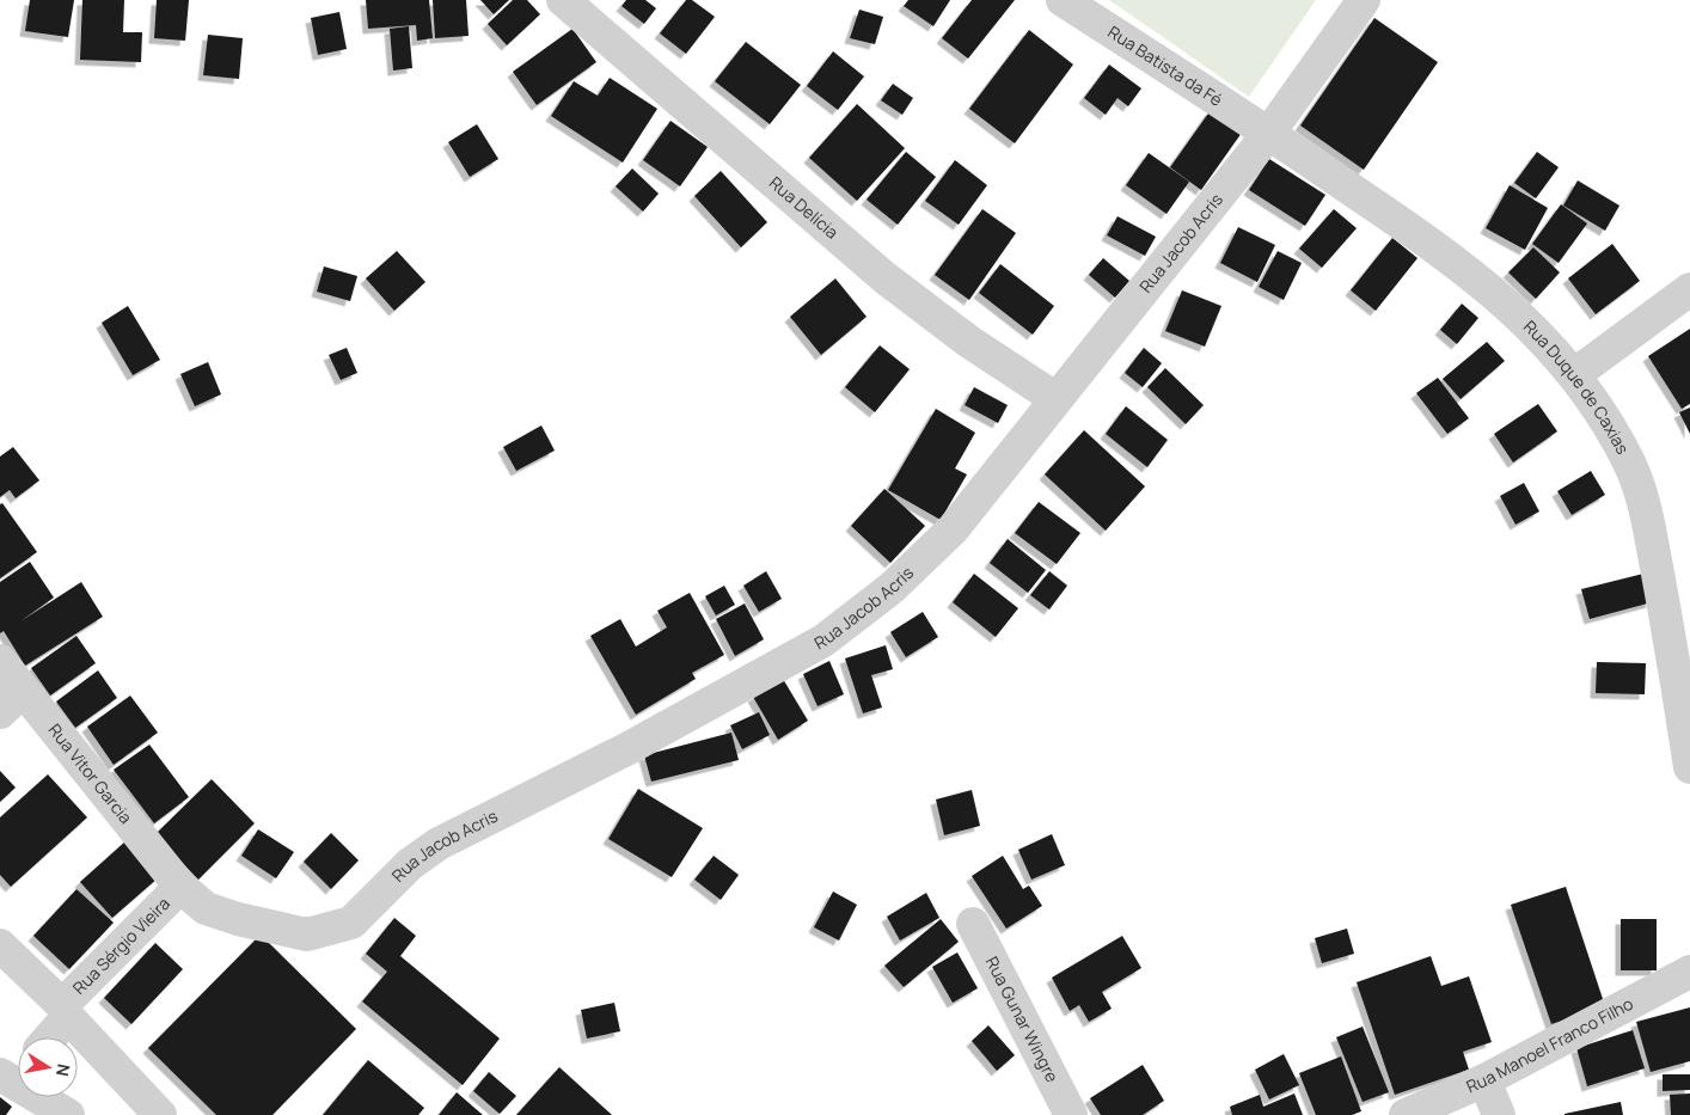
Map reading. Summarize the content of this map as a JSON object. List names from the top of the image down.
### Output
{
  "streets": {
    "street": [
      "Rua Batista da Fé",
      "Rua Delícia",
      "Rua Jacob Acris",
      "Rua Duque de Caxias",
      "Rua Vitor Garcia",
      "Rua Sérgio Vieira",
      "Rua Gunar Wingre",
      "Rua Manoel Franco Filho"
    ]
  },
  "crossings": [
    ["Rua Batista da Fé", "Rua Jacob Acris"],
    ["Rua Batista da Fé", "Rua Duque de Caxias"],
    ["Rua Delícia", "Rua Jacob Acris"],
    ["Rua Jacob Acris", "Rua Duque de Caxias"],
    ["Rua Jacob Acris", "Rua Vitor Garcia"],
    ["Rua Jacob Acris", "Rua Sérgio Vieira"],
    ["Rua Vitor Garcia", "Rua Sérgio Vieira"]
  ],
  "north": "right"
}
